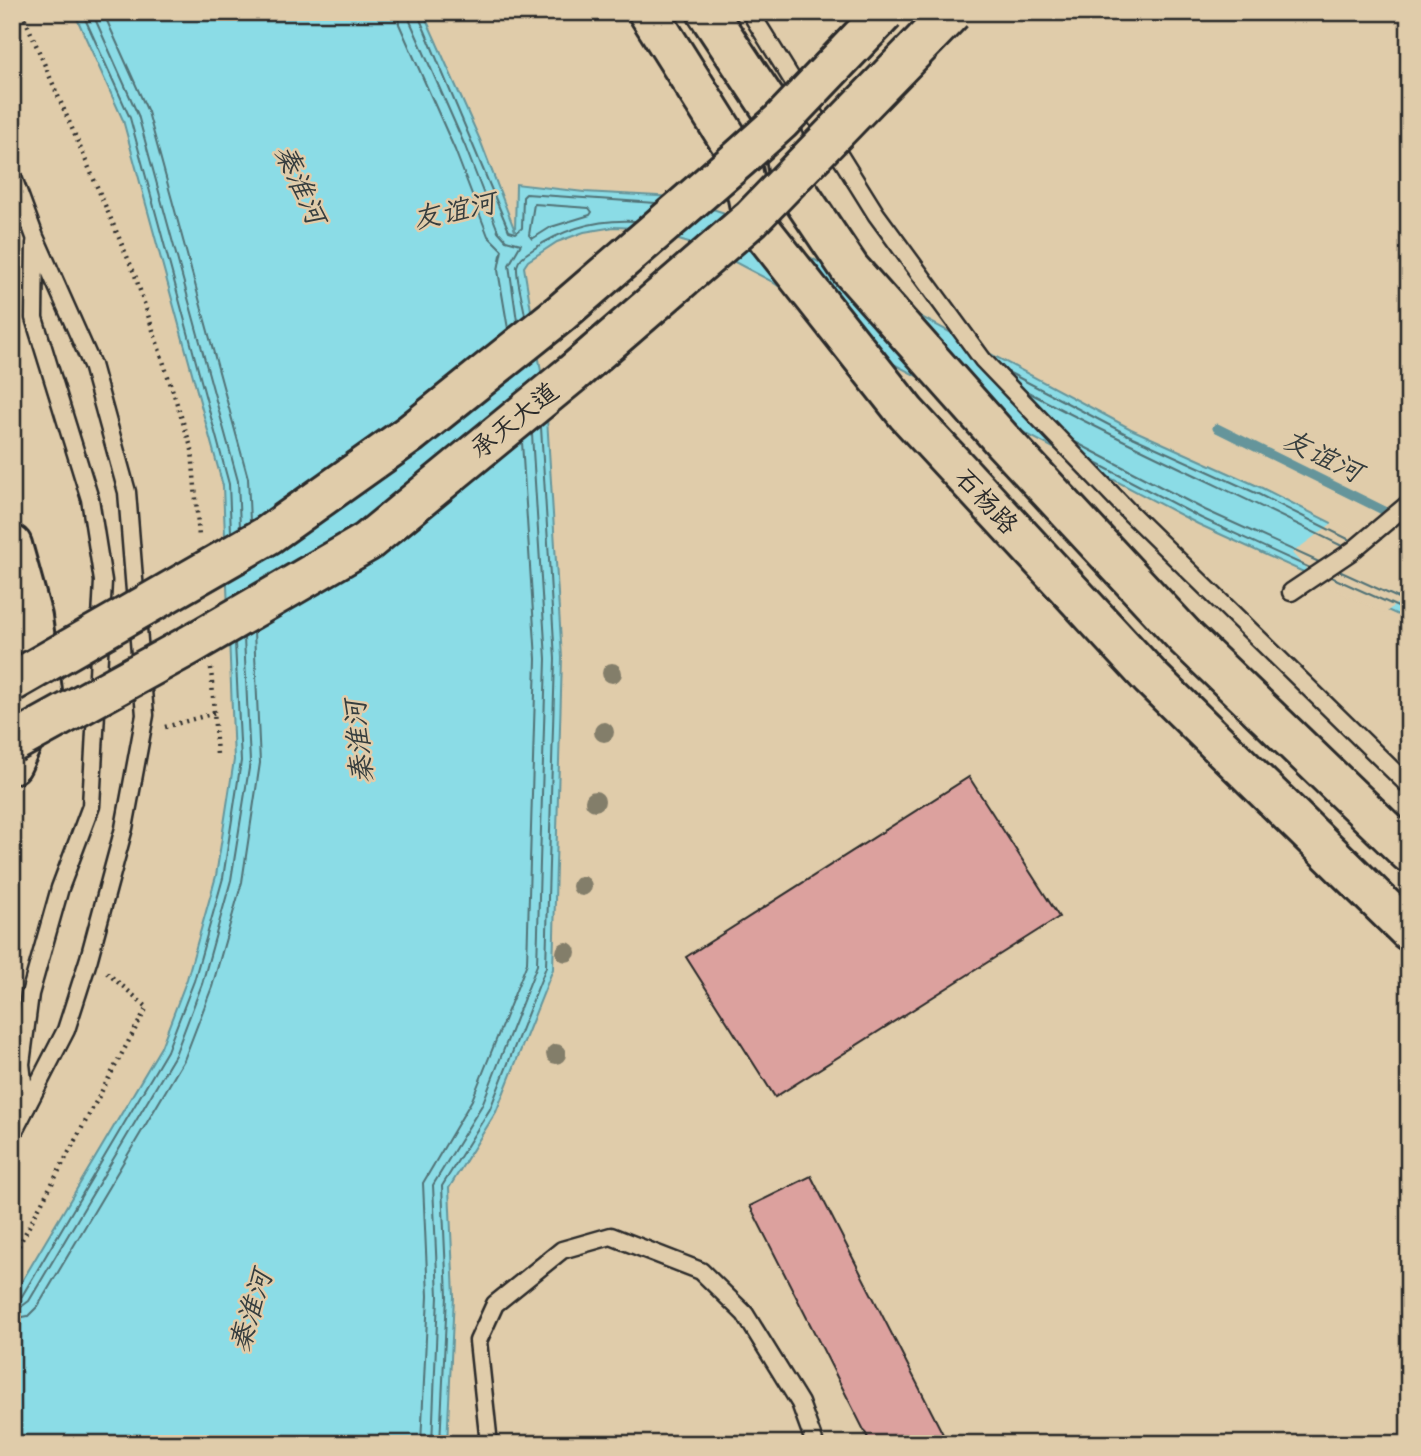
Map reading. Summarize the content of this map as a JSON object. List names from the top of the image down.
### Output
{
  "streets": {
    "main road": ["承天大道", "石杨路"]
  },
  "crossings": [
    ["承天大道", "石杨路"]
  ],
  "water": ["秦淮河", "友谊河"]
}
